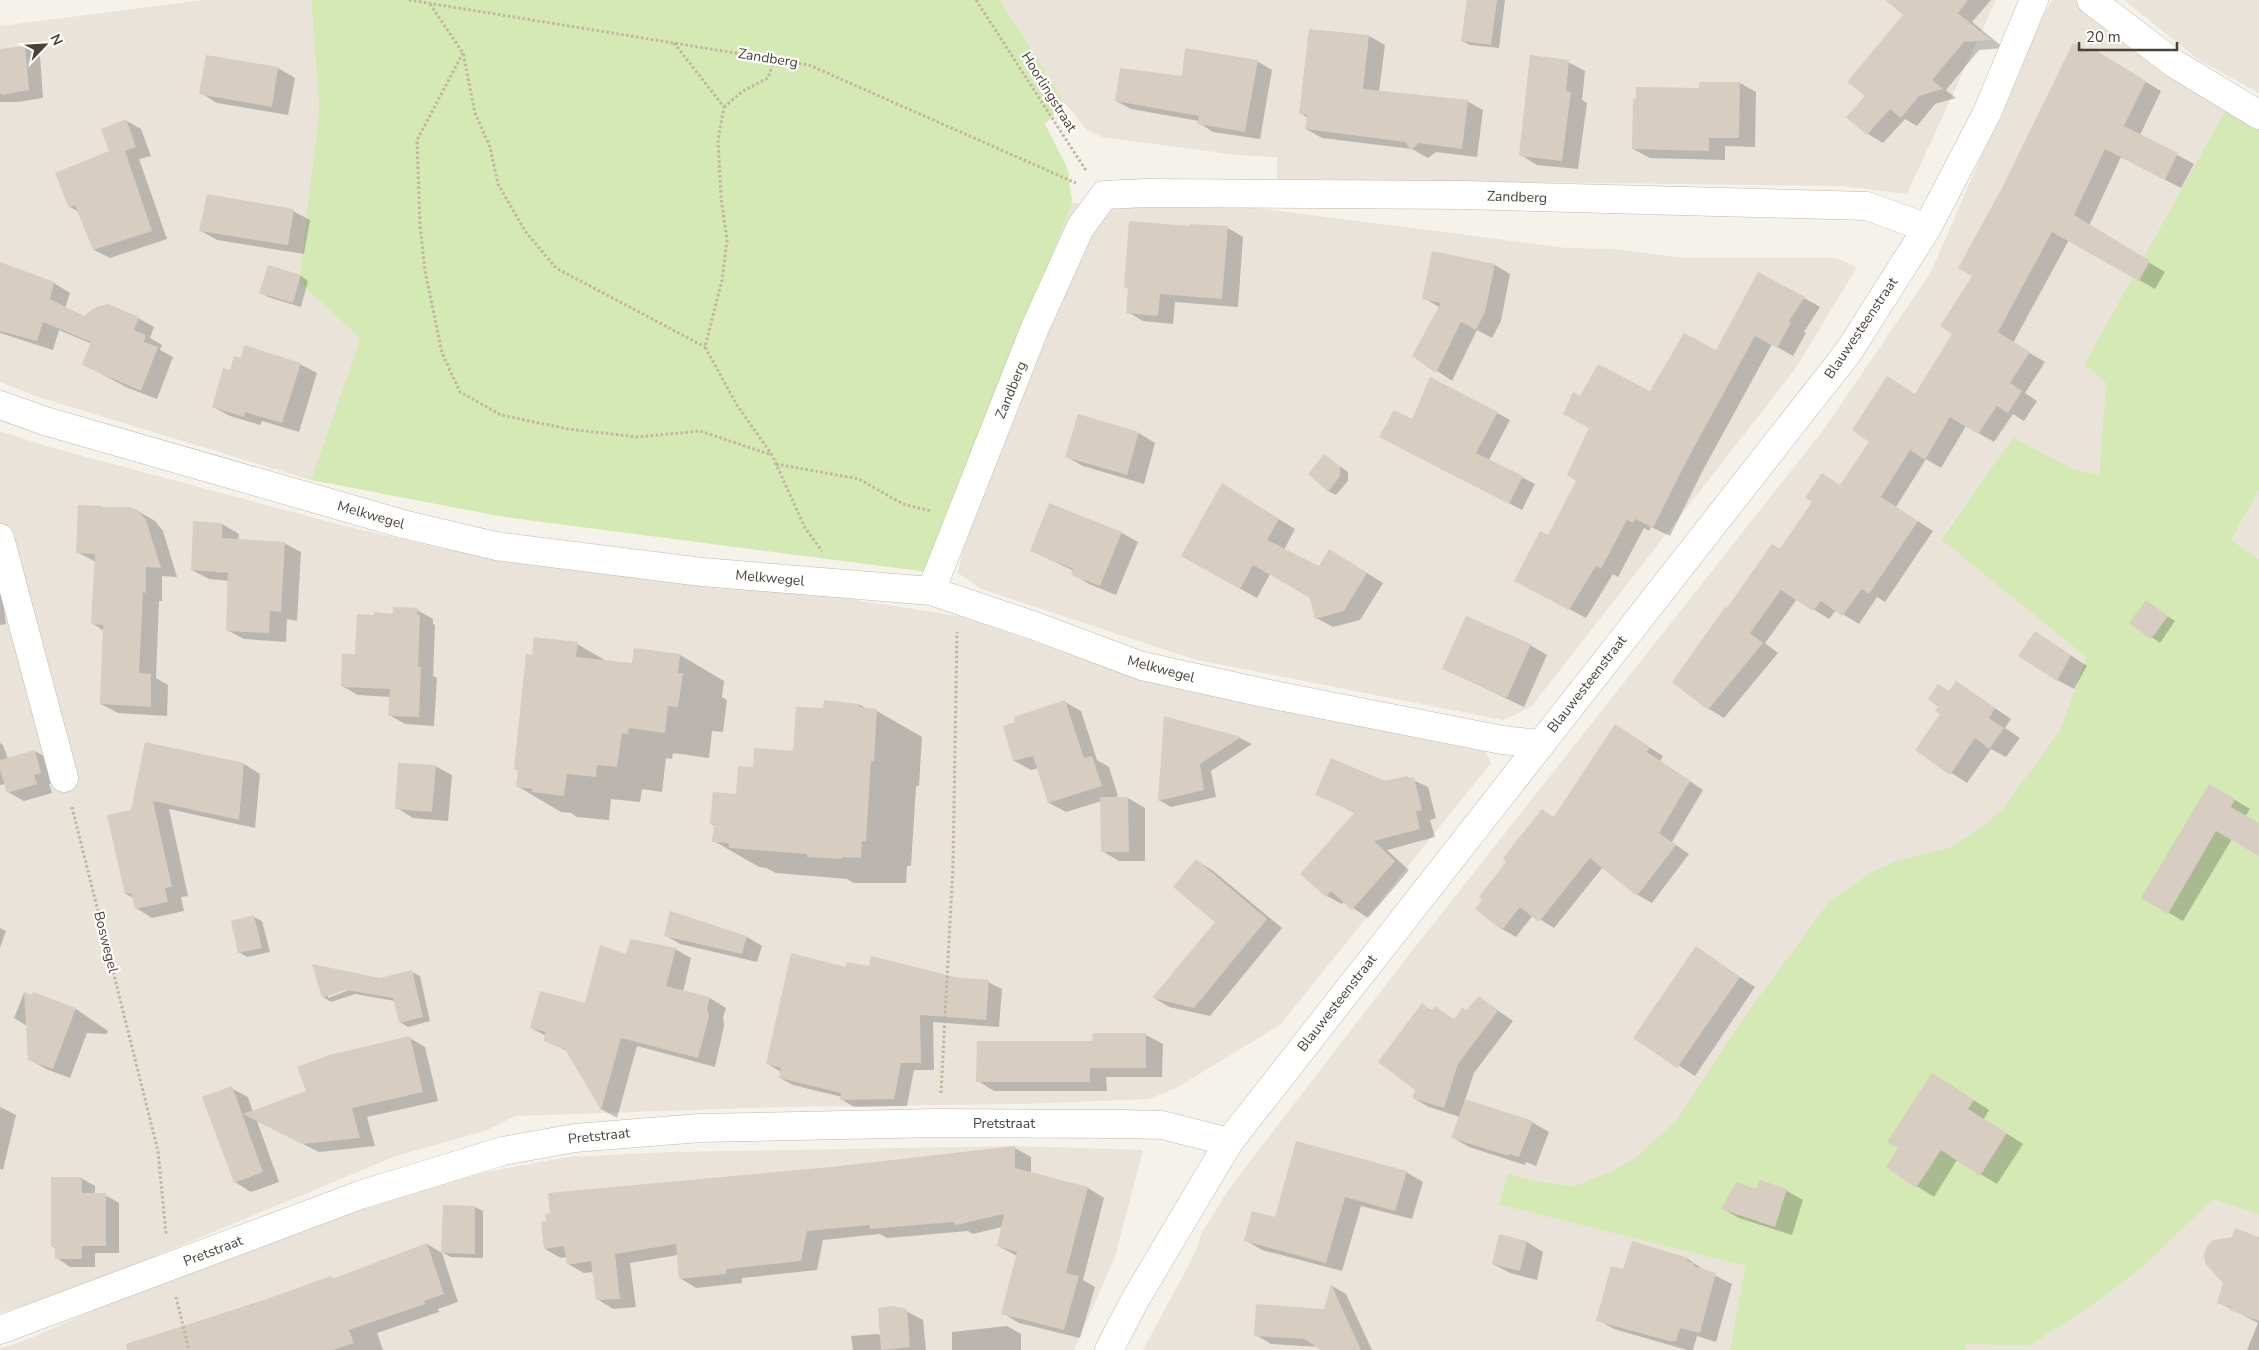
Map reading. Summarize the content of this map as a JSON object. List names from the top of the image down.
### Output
{
  "streets": {
    "street": [
      "Zandberg",
      "Blauwesteenstraat",
      "Melkwegel",
      "Pretstraat"
    ],
    "path": ["Hoorlingstraat", "Boswegel"]
  },
  "crossings": [
    ["Zandberg", "Hoorlingstraat"],
    ["Zandberg", "Blauwesteenstraat"],
    ["Zandberg", "Melkwegel"],
    ["Blauwesteenstraat", "Melkwegel"],
    ["Blauwesteenstraat", "Pretstraat"],
    ["Boswegel", "Pretstraat"]
  ],
  "scale_bar": "20 m",
  "north": "top right"
}
